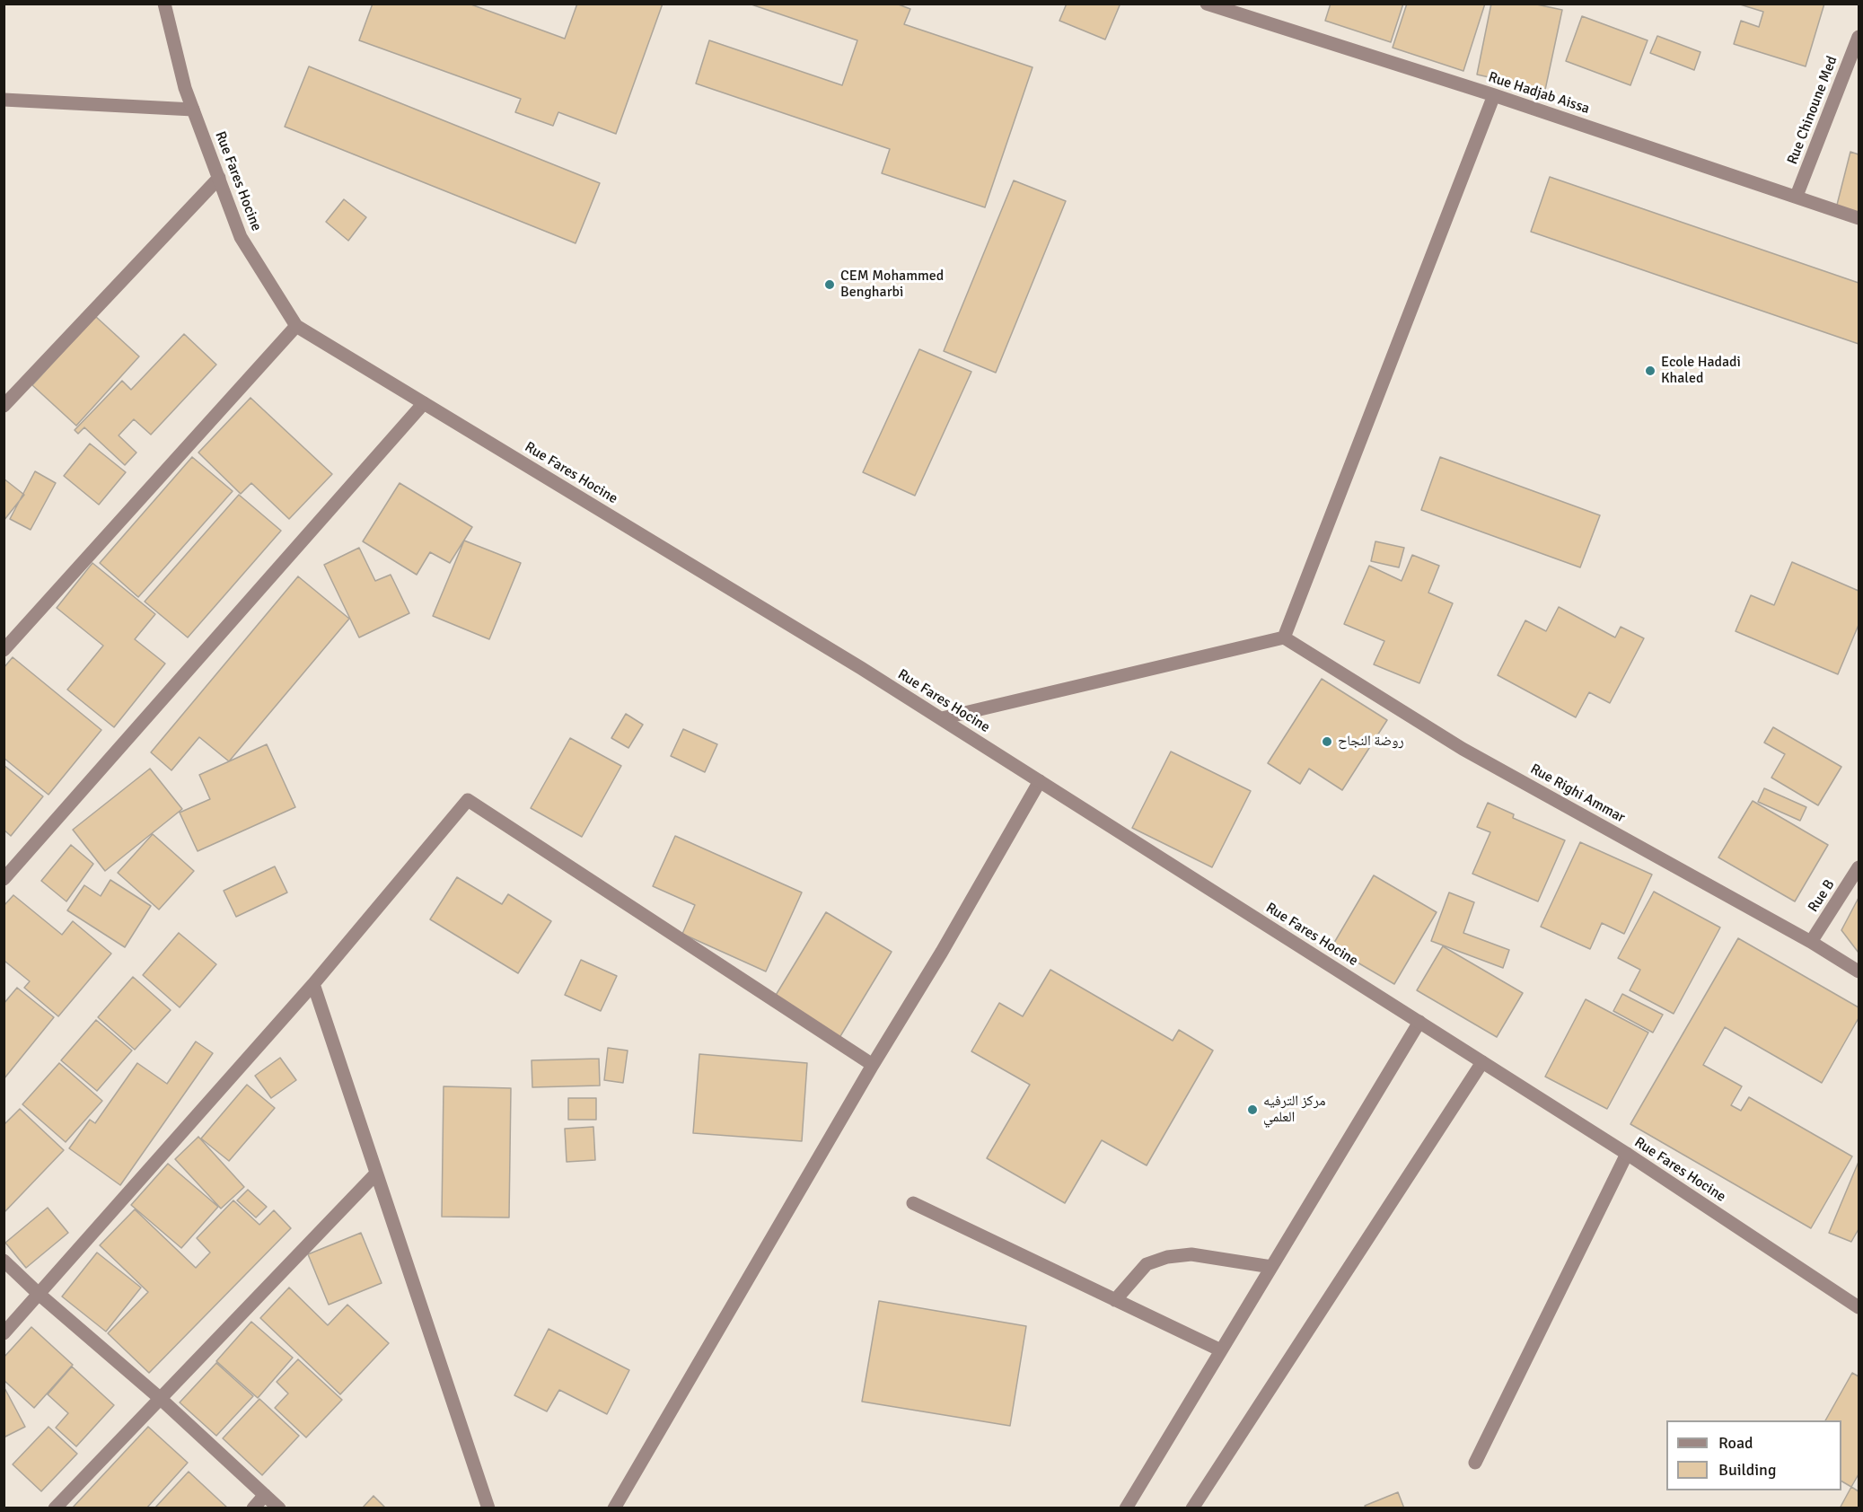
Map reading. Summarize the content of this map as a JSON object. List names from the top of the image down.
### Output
{
  "streets": {
    "street": [
      "Rue Hadjab Aissa",
      "Rue Chinoune Med",
      "Rue Fares Hocine",
      "Rue Righi Ammar",
      "Rue B"
    ]
  },
  "crossings": [
    ["Rue Hadjab Aissa", "Rue Chinoune Med"],
    ["Rue Righi Ammar", "Rue B"]
  ],
  "places": [
    "CEM Mohammed Bengharbi",
    "Ecole Hadadi Khaled",
    "روضة النجاح",
    "مركز الترفيه العلمي"
  ],
  "legend": ["Road", "Building"]
}
